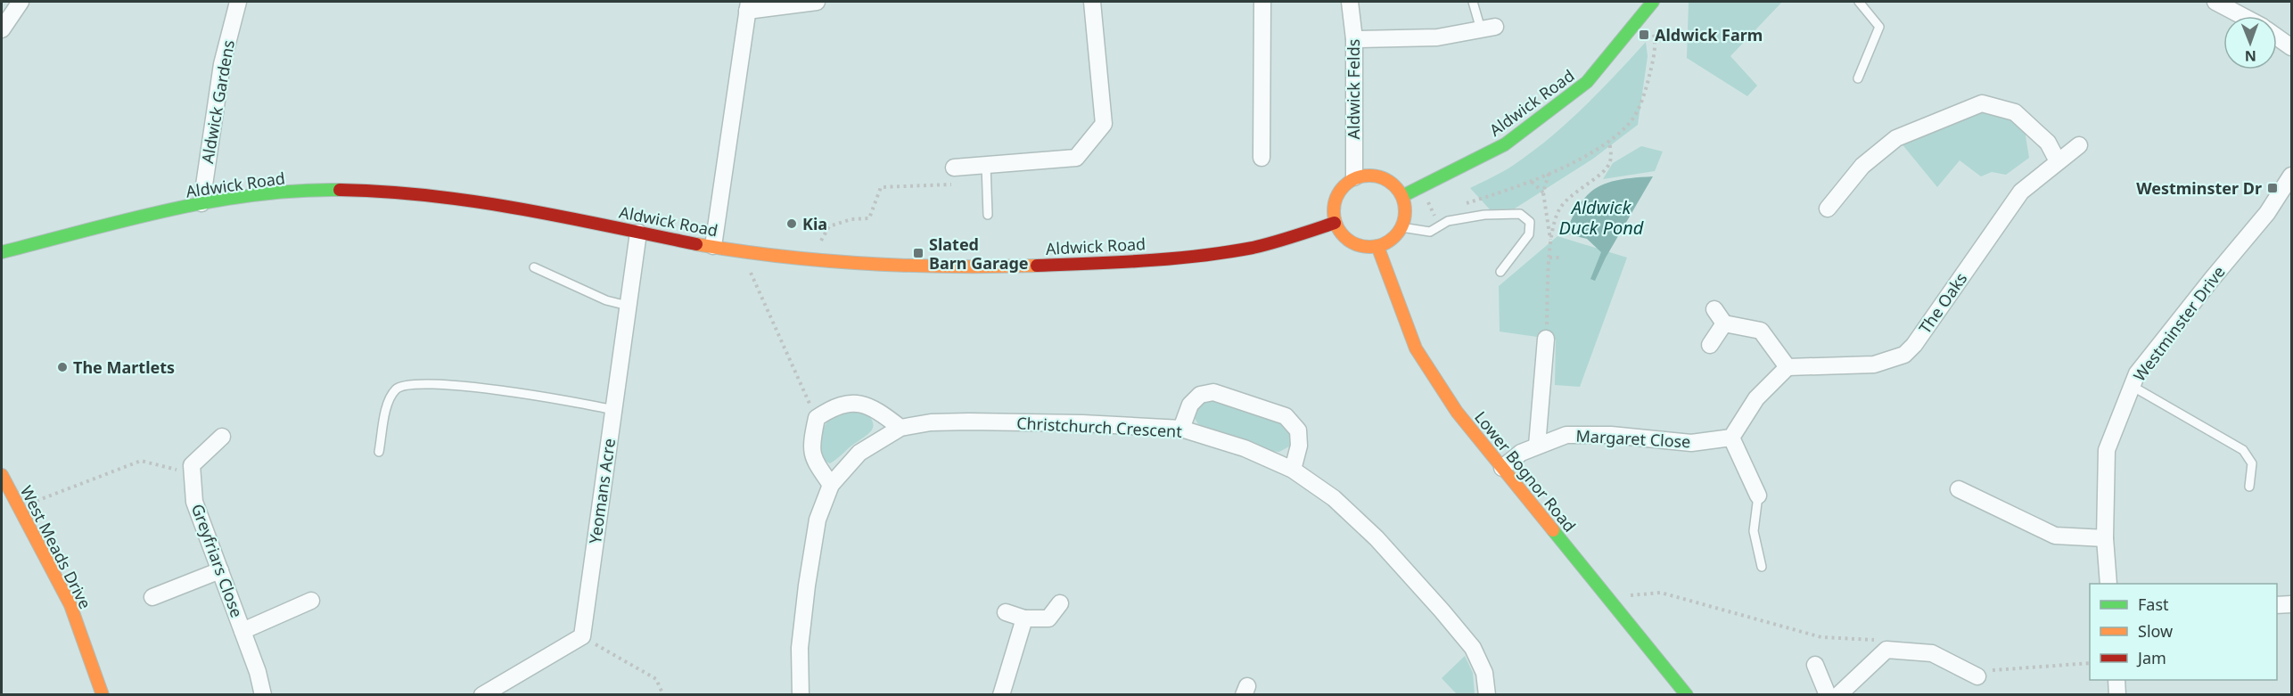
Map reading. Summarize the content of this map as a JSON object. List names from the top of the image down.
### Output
{
  "streets": {
    "main road": ["Aldwick Road", "Lower Bognor Road", "West Meads Drive"],
    "street": [
      "Aldwick Felds",
      "Aldwick Gardens",
      "The Oaks",
      "Westminster Drive",
      "Christchurch Crescent",
      "Margaret Close",
      "Yeomans Acre",
      "Greyfriars Close"
    ]
  },
  "crossings": [
    ["Aldwick Felds", "Aldwick Road"],
    ["Aldwick Felds", "Lower Bognor Road"],
    ["Aldwick Gardens", "Aldwick Road"],
    ["Aldwick Road", "Lower Bognor Road"],
    ["Aldwick Road", "Yeomans Acre"],
    ["Margaret Close", "Lower Bognor Road"]
  ],
  "water": ["Aldwick Duck Pond"],
  "places": {
    "transit": ["Aldwick Farm", "Westminster Dr", "Slated Barn Garage"],
    "other": ["Kia", "The Martlets"]
  },
  "legend": ["Fast", "Slow", "Jam"],
  "north": "bottom"
}
